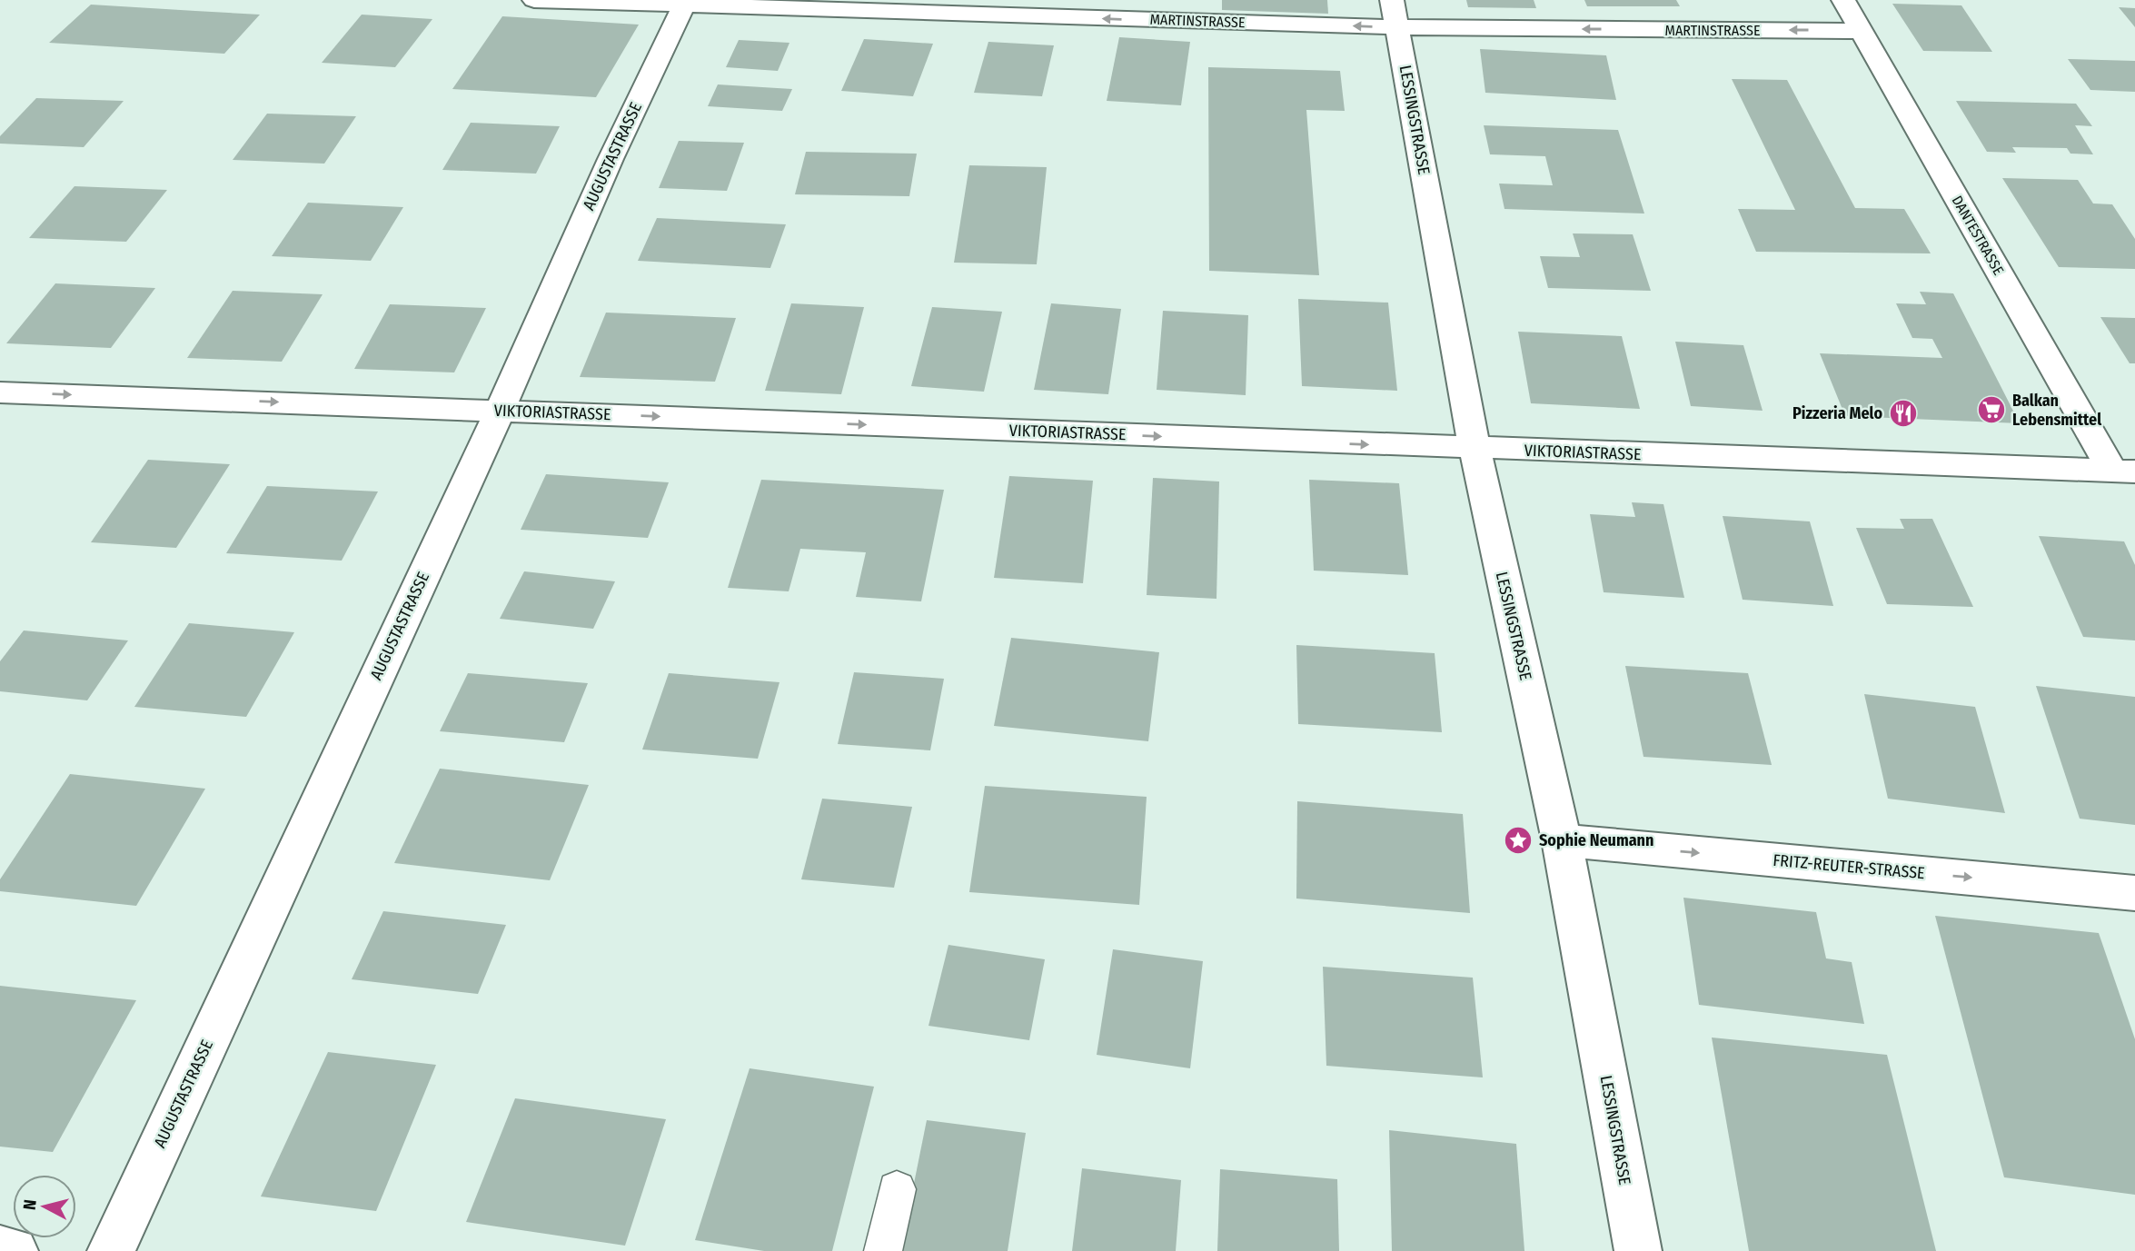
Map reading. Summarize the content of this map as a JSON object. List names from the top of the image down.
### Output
{
  "streets": {
    "street": [
      "MARTINSTRASSE",
      "LESSINGSTRASSE",
      "AUGUSTASTRASSE",
      "DANTESTRASSE",
      "VIKTORIASTRASSE",
      "FRITZ-REUTER-STRASSE"
    ]
  },
  "crossings": [
    ["MARTINSTRASSE", "LESSINGSTRASSE"],
    ["MARTINSTRASSE", "AUGUSTASTRASSE"],
    ["MARTINSTRASSE", "DANTESTRASSE"],
    ["LESSINGSTRASSE", "VIKTORIASTRASSE"],
    ["LESSINGSTRASSE", "FRITZ-REUTER-STRASSE"],
    ["AUGUSTASTRASSE", "VIKTORIASTRASSE"],
    ["DANTESTRASSE", "VIKTORIASTRASSE"]
  ],
  "one_way": ["MARTINSTRASSE", "VIKTORIASTRASSE", "FRITZ-REUTER-STRASSE"],
  "places": {
    "supermarket": ["Balkan Lebensmittel"],
    "restaurant": ["Pizzeria Melo"],
    "place": ["Sophie Neumann"]
  },
  "north": "left"
}
